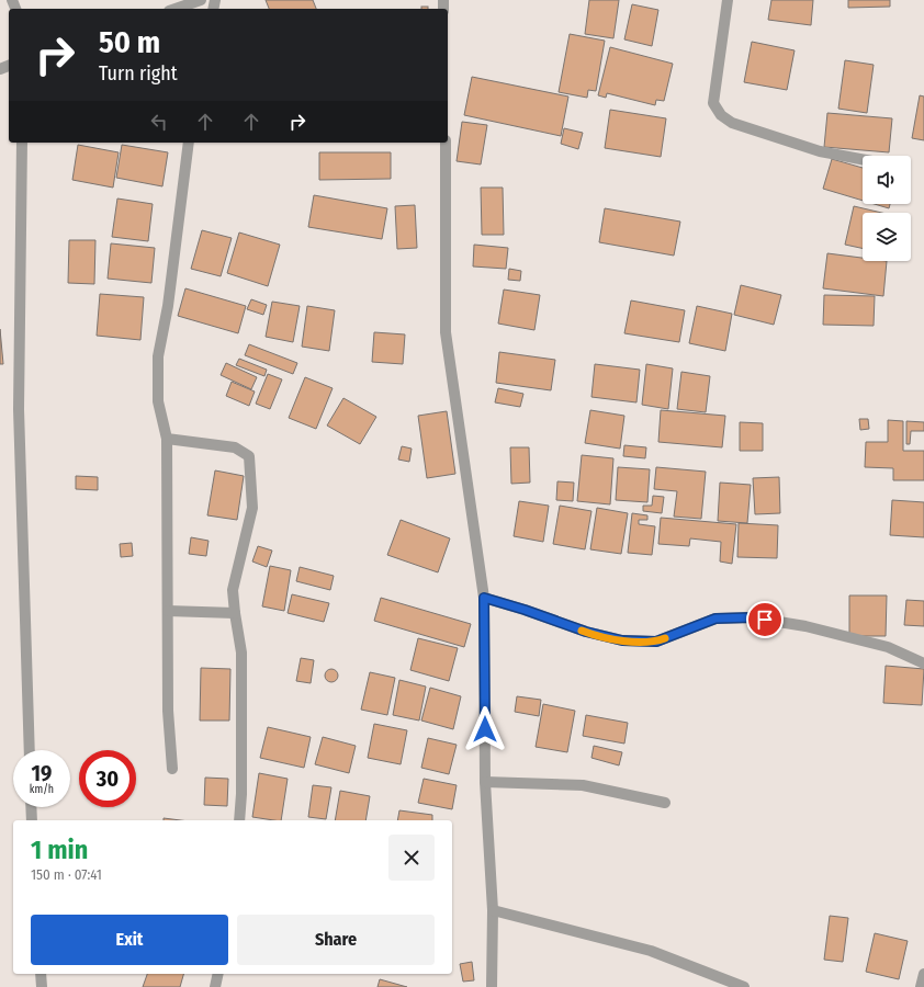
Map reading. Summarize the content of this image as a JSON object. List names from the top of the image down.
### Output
{
  "page": {
    "turn": ["50 m", "Turn right"],
    "speed": "19 km/h",
    "limit": "30",
    "heading": ["1 min", "150 m · 07:41"],
    "buttons": ["Exit", "Share"]
  }
}
